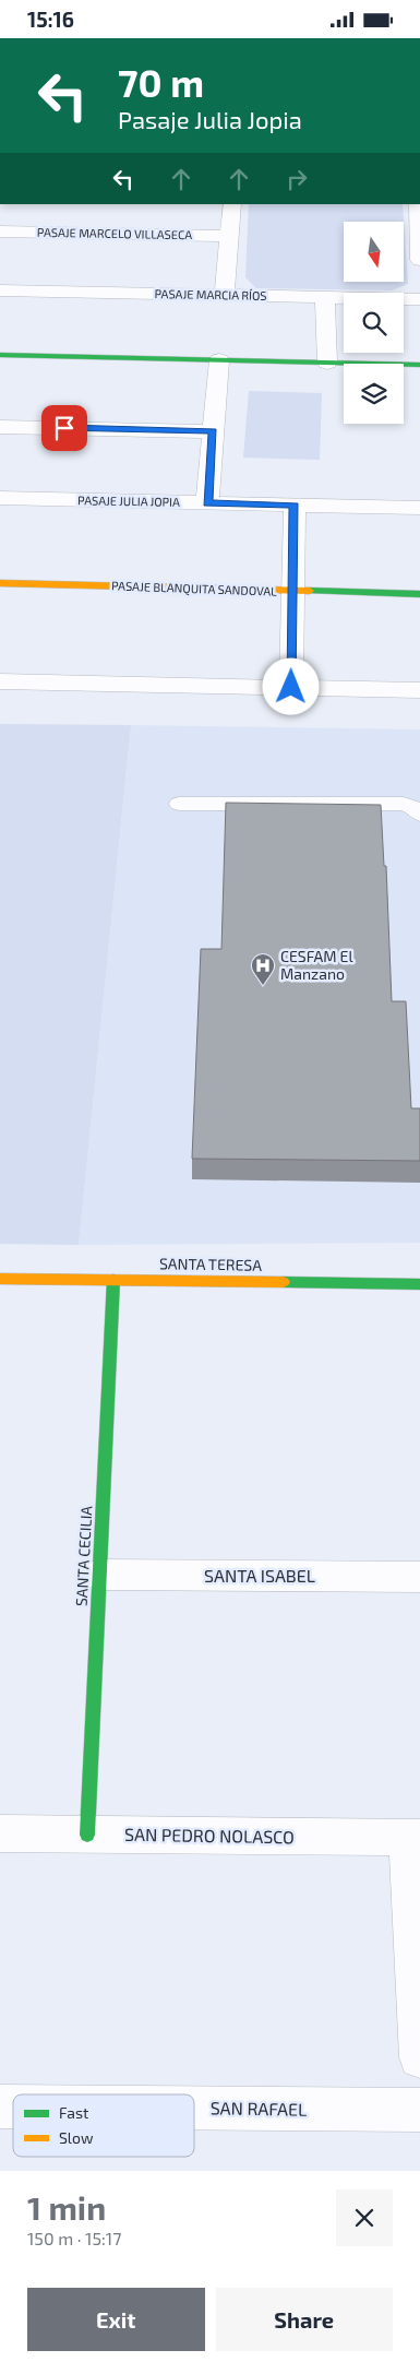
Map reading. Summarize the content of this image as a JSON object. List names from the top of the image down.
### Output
{
  "streets": {
    "street": [
      "PASAJE MARCELO VILLASECA",
      "PASAJE MARCIA RÍOS",
      "PASAJE JULIA JOPIA",
      "PASAJE BLANQUITA SANDOVAL",
      "SANTA TERESA",
      "SANTA CECILIA",
      "SANTA ISABEL",
      "SAN PEDRO NOLASCO",
      "SAN RAFAEL"
    ]
  },
  "crossings": [
    ["SANTA TERESA", "SANTA CECILIA"],
    ["SANTA CECILIA", "SANTA ISABEL"],
    ["SANTA CECILIA", "SAN PEDRO NOLASCO"]
  ],
  "places": {
    "hospital": ["CESFAM El Manzano"]
  },
  "legend": ["Fast", "Slow"],
  "north": "bottom",
  "page": {
    "status": "15:16",
    "turn": ["70 m", "Pasaje Julia Jopia"],
    "heading": ["1 min", "150 m · 15:17"],
    "buttons": ["Exit", "Share"]
  }
}
